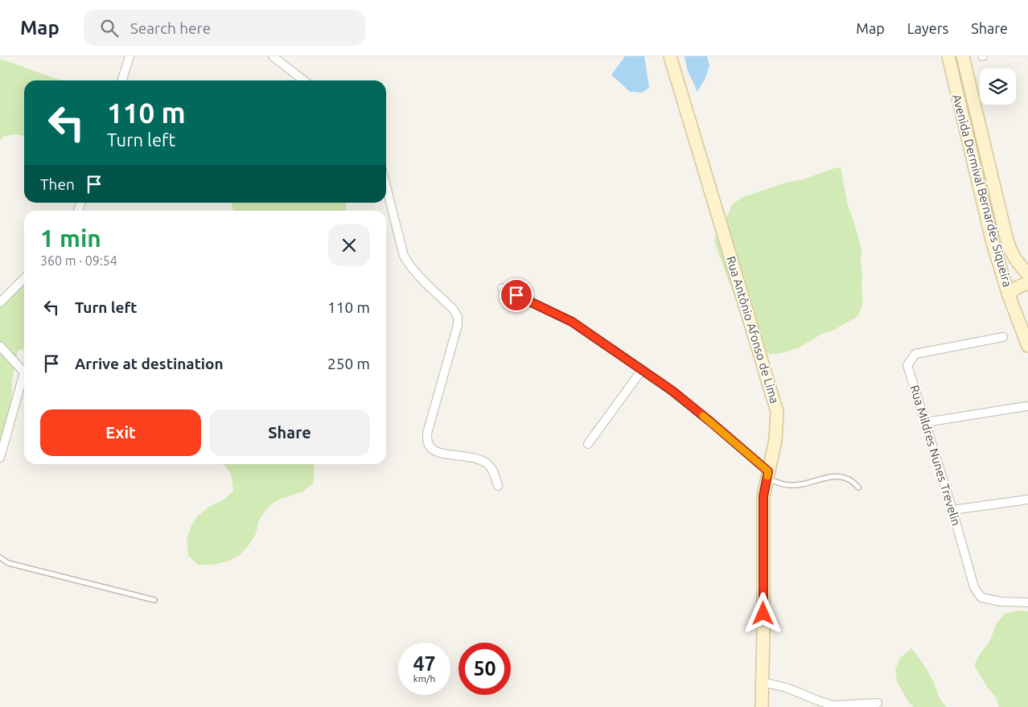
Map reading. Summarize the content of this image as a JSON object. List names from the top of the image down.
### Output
{
  "streets": {
    "main road": ["Avenida Dermival Bernardes Siqueira", "Rua Antônio Afonso de Lima"],
    "street": ["Rua Mildres Nunes Trevelin"]
  },
  "page": {
    "header": "Map",
    "search": "Search here",
    "nav": ["Map", "Layers", "Share"],
    "turn": ["110 m", "Turn left"],
    "then": "Then",
    "heading": ["1 min", "360 m · 09:54"],
    "list": [
      {
        "name": "Turn left",
        "value": "110 m"
      },
      {
        "name": "Arrive at destination",
        "value": "250 m"
      }
    ],
    "buttons": ["Exit", "Share"],
    "speed": "47 km/h",
    "limit": "50"
  }
}
